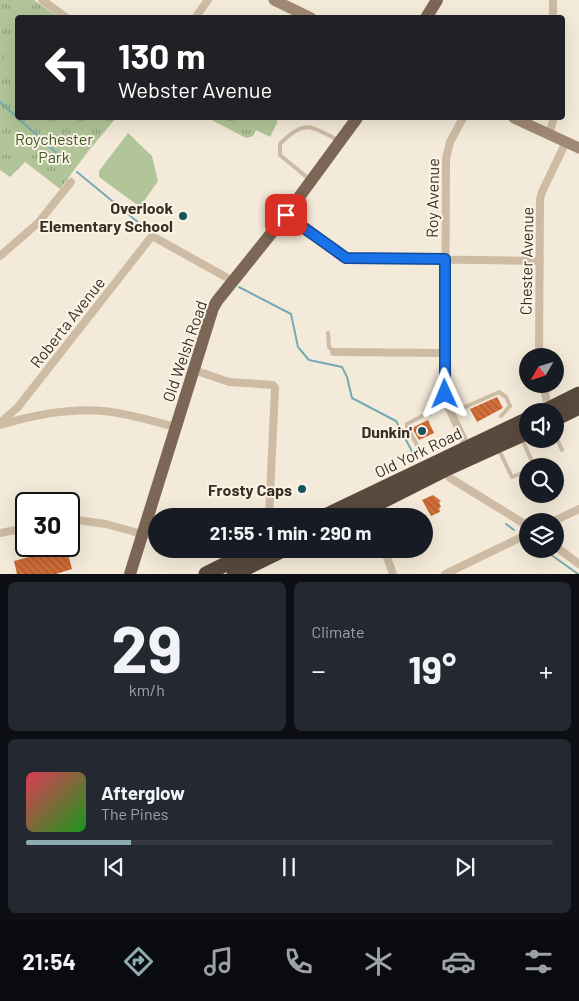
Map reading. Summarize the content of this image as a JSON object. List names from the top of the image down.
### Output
{
  "streets": {
    "highway": ["Old York Road"],
    "main road": ["Old Welsh Road"],
    "street": ["Roy Avenue", "Chester Avenue", "Roberta Avenue"]
  },
  "crossings": [
    ["Roy Avenue", "Old York Road"],
    ["Roberta Avenue", "Old Welsh Road"]
  ],
  "parks": ["Roychester Park"],
  "places": ["Overlook Elementary School", "Dunkin'", "Frosty Caps"],
  "north": "bottom left",
  "page": {
    "turn": ["130 m", "Webster Avenue"],
    "limit": "30",
    "trip": "21:55 · 1 min · 290 m",
    "tile": [
      ["29", "km/h"],
      "Climate"
    ],
    "heat": ["−", "19°", "+"],
    "song": ["Afterglow", "The Pines"],
    "tabs": "21:54"
  }
}
